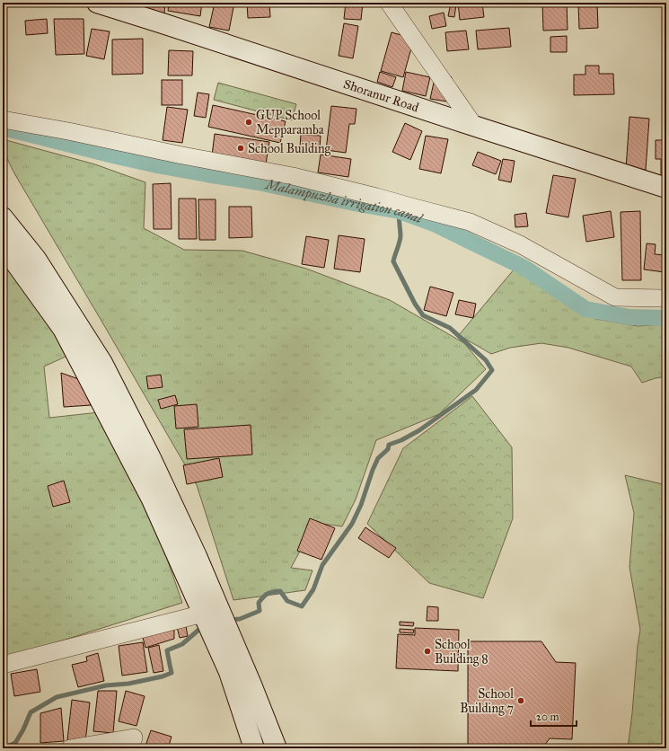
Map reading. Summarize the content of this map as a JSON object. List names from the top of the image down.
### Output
{
  "streets": {
    "main road": ["Shoranur Road"]
  },
  "water": ["Malampuzha irrigation canal"],
  "places": [
    "GUP School Mepparamba",
    "School Building",
    "School Building 8",
    "School Building 7"
  ],
  "scale_bar": "20 m"
}
